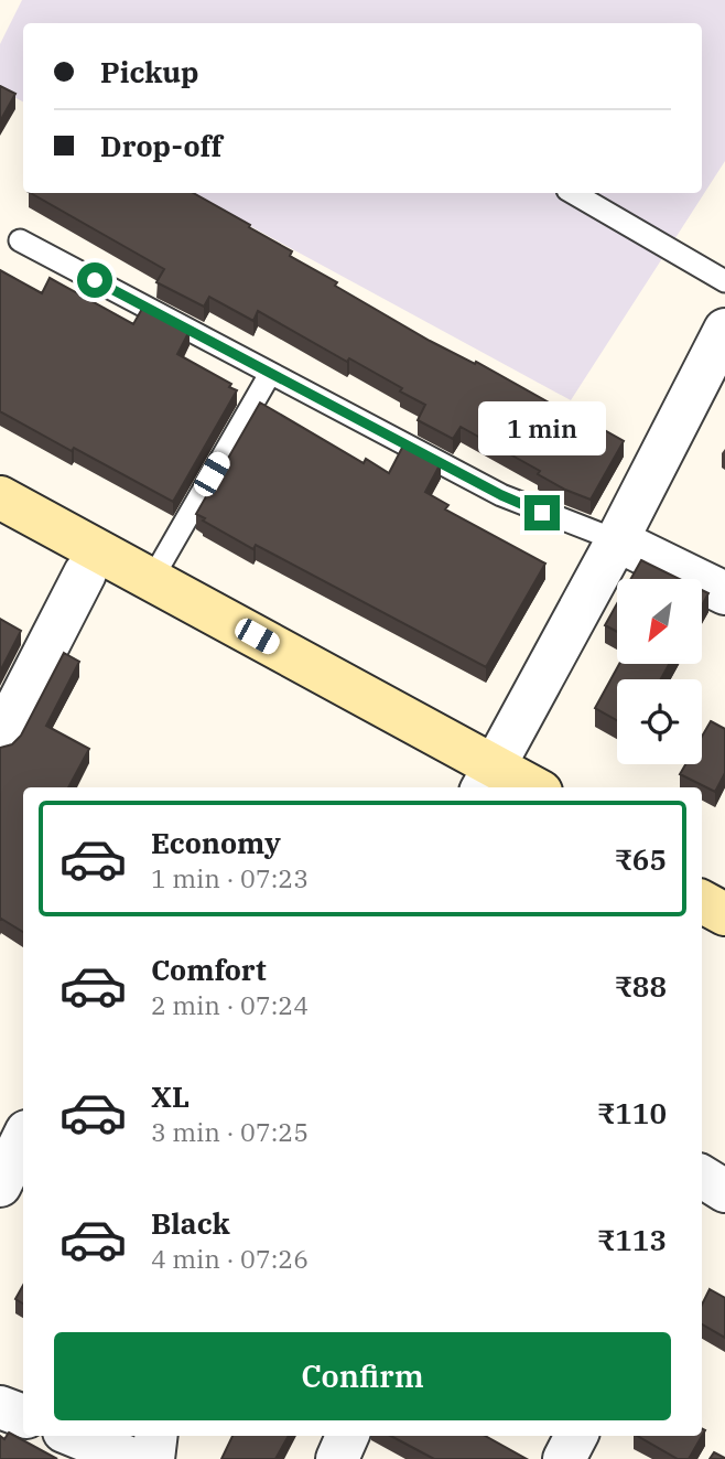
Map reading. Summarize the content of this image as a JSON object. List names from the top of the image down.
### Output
{
  "north": "bottom left",
  "page": {
    "banner": ["Pickup", "Drop-off"],
    "bubble": "1 min",
    "list": [
      {
        "name": "Economy",
        "note": "1 min · 07:23",
        "value": "₹65"
      },
      {
        "name": "Comfort",
        "note": "2 min · 07:24",
        "value": "₹88"
      },
      {
        "name": "XL",
        "note": "3 min · 07:25",
        "value": "₹110"
      },
      {
        "name": "Black",
        "note": "4 min · 07:26",
        "value": "₹113"
      }
    ],
    "buttons": "Confirm"
  }
}
